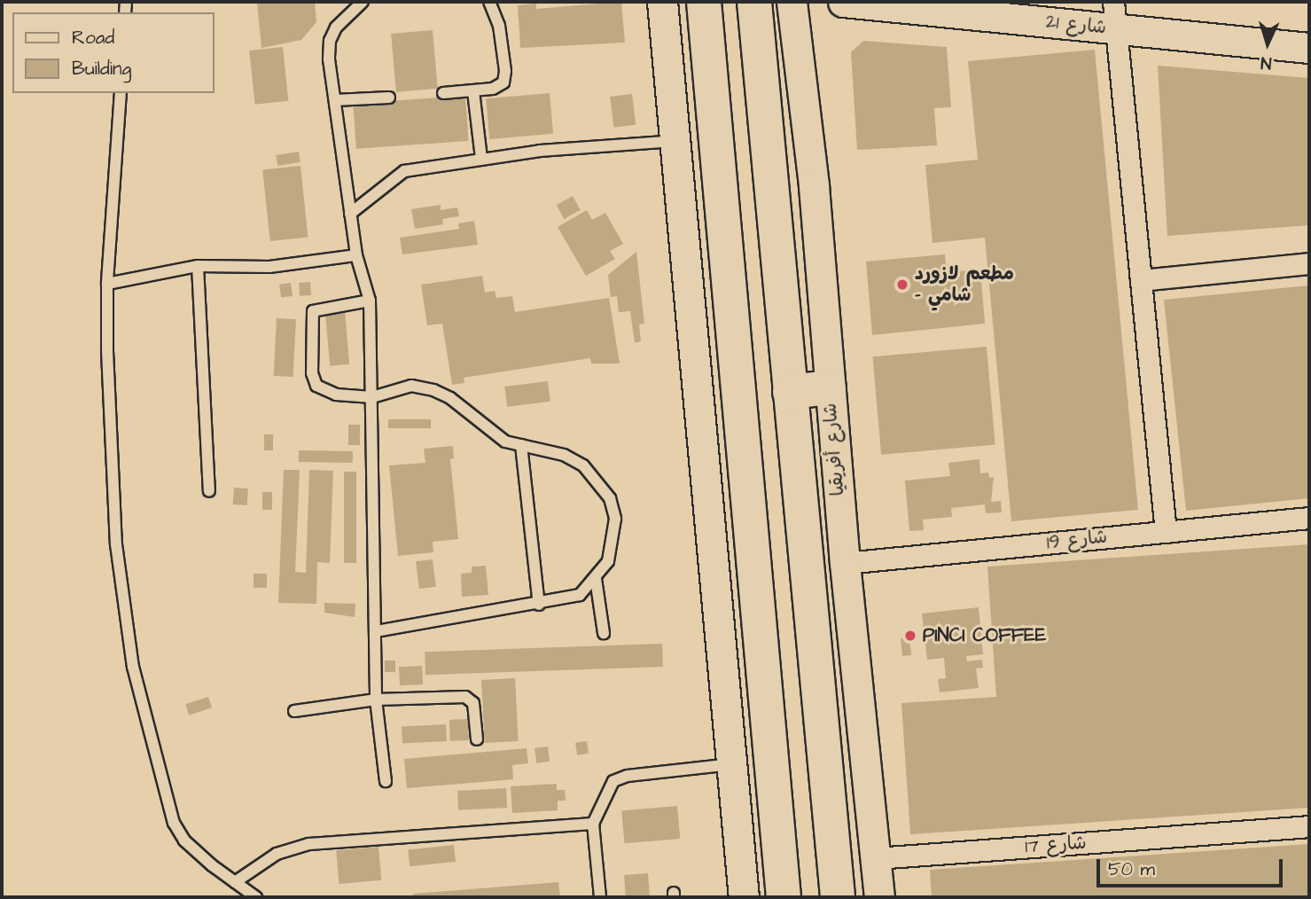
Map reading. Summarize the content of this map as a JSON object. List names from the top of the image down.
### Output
{
  "streets": {
    "highway": ["شارع أفريقيا"],
    "street": ["شارع 21", "شارع 19", "شارع 17"]
  },
  "crossings": [
    ["شارع أفريقيا", "شارع 19"],
    ["شارع أفريقيا", "شارع 17"]
  ],
  "places": ["مطعم لازورد - شامي", "PINCI COFFEE"],
  "legend": ["Road", "Building"],
  "scale_bar": "50 m",
  "north": "bottom"
}
